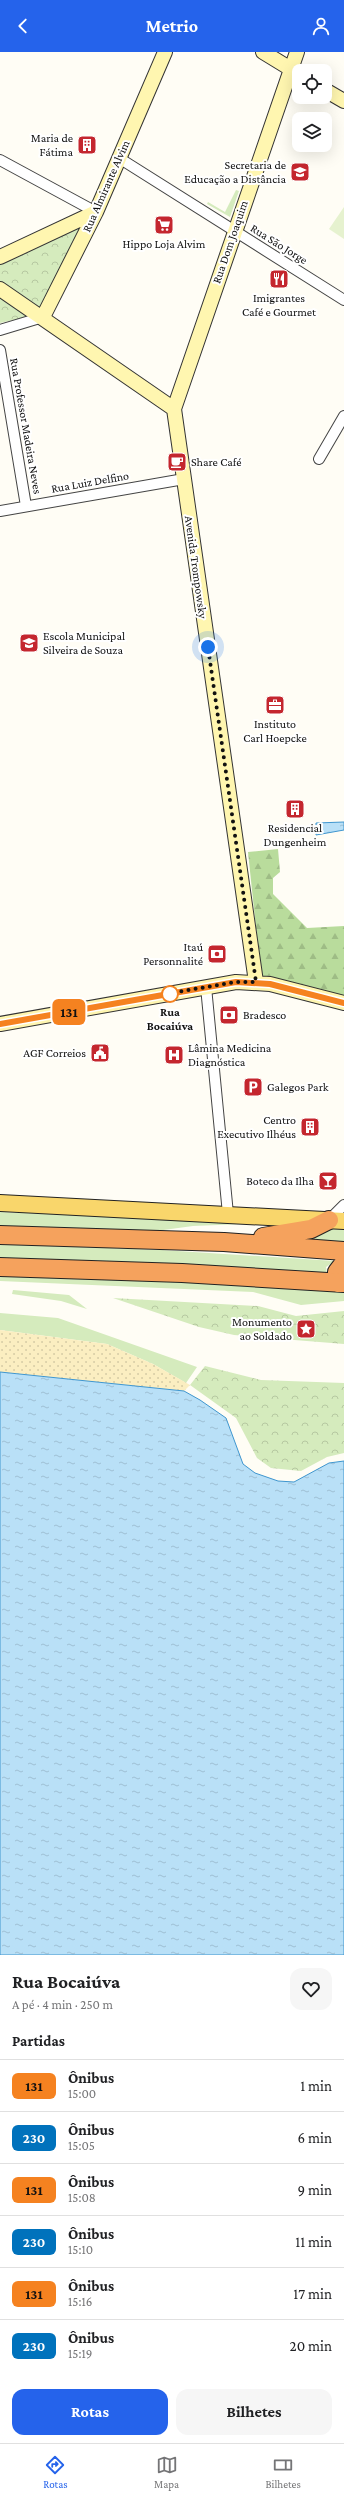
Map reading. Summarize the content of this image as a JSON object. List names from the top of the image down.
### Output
{
  "streets": {
    "main road": ["Rua Almirante Alvim", "Rua Dom Joaquim", "Avenida Trompowsky"],
    "street": ["Rua São Jorge", "Rua Professor Madeira Neves", "Rua Luiz Delfino"]
  },
  "crossings": [
    ["Rua Almirante Alvim", "Rua São Jorge"],
    ["Rua Dom Joaquim", "Rua São Jorge"],
    ["Rua Dom Joaquim", "Avenida Trompowsky"],
    ["Rua Professor Madeira Neves", "Rua Luiz Delfino"],
    ["Rua Luiz Delfino", "Avenida Trompowsky"]
  ],
  "places": {
    "building": ["Maria de Fátima", "Residencial Dungenheim", "Centro Executivo Ilhéus"],
    "school or university": ["Secretaria de Educação a Distância", "Escola Municipal Silveira de Souza"],
    "supermarket": ["Hippo Loja Alvim"],
    "restaurant": ["Imigrantes Café e Gourmet"],
    "cafe": ["Share Café"],
    "office": ["Instituto Carl Hoepcke"],
    "bank": ["Itaú Personnalité", "Bradesco"],
    "other": ["Rua Bocaiúva"],
    "public building": ["AGF Correios"],
    "hospital": ["Lâmina Medicina Diagnóstica"],
    "parking": ["Galegos Park"],
    "bar": ["Boteco da Ilha"],
    "place": ["Monumento ao Soldado"]
  },
  "lines": ["bus line 131"],
  "page": {
    "header": "Metrio",
    "on_map": "131",
    "heading": [
      ["Rua Bocaiúva", "A pé · 4 min · 250 m"],
      "Partidas"
    ],
    "list": [
      {
        "mark": "131",
        "name": "Ônibus",
        "note": "15:00",
        "value": "1 min"
      },
      {
        "mark": "230",
        "name": "Ônibus",
        "note": "15:05",
        "value": "6 min"
      },
      {
        "mark": "131",
        "name": "Ônibus",
        "note": "15:08",
        "value": "9 min"
      },
      {
        "mark": "230",
        "name": "Ônibus",
        "note": "15:10",
        "value": "11 min"
      },
      {
        "mark": "131",
        "name": "Ônibus",
        "note": "15:16",
        "value": "17 min"
      },
      {
        "mark": "230",
        "name": "Ônibus",
        "note": "15:19",
        "value": "20 min"
      }
    ],
    "buttons": ["Rotas", "Bilhetes"],
    "tabs": ["Rotas", "Mapa", "Bilhetes"]
  }
}
